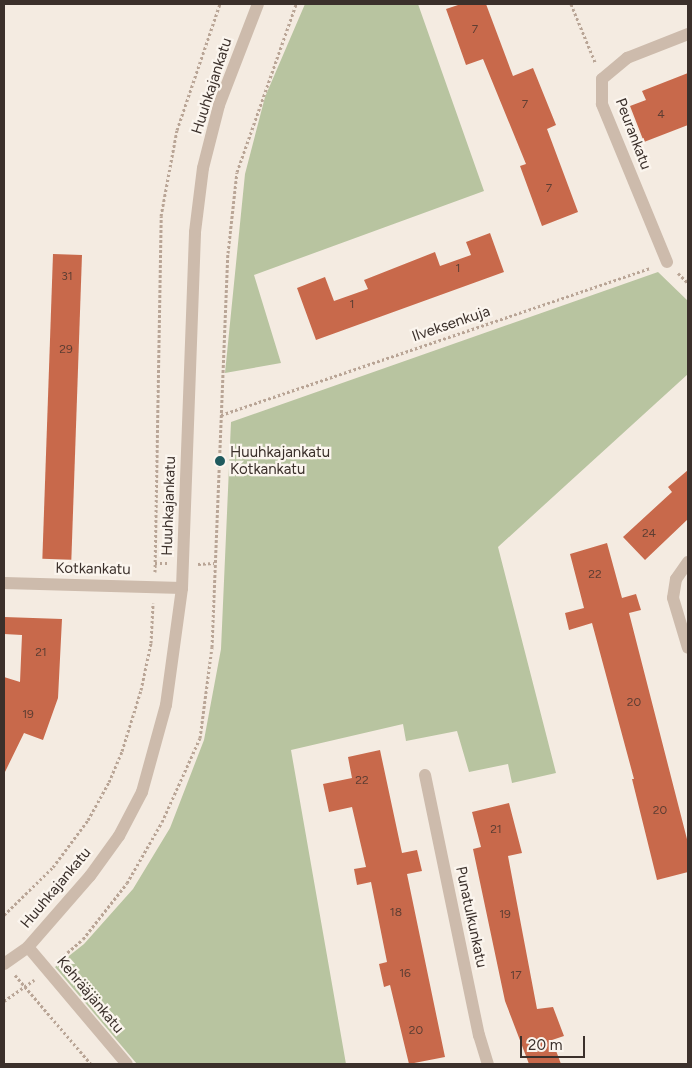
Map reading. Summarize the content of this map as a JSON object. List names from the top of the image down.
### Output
{
  "streets": {
    "street": [
      "Huuhkajankatu",
      "Peurankatu",
      "Kotkankatu",
      "Punatulkunkatu",
      "Kehrääjänkatu"
    ],
    "path": ["Ilveksenkuja"]
  },
  "crossings": [
    ["Huuhkajankatu", "Kotkankatu"],
    ["Huuhkajankatu", "Kehrääjänkatu"],
    ["Peurankatu", "Ilveksenkuja"]
  ],
  "places": ["Huuhkajankatu Kotkankatu"],
  "house_numbers": [
    "7",
    "7",
    "4",
    "7",
    "1",
    "31",
    "1",
    "29",
    "24",
    "22",
    "21",
    "20",
    "19",
    "22",
    "20",
    "21",
    "18",
    "19",
    "16",
    "17",
    "20"
  ],
  "scale_bar": "20 m"
}
